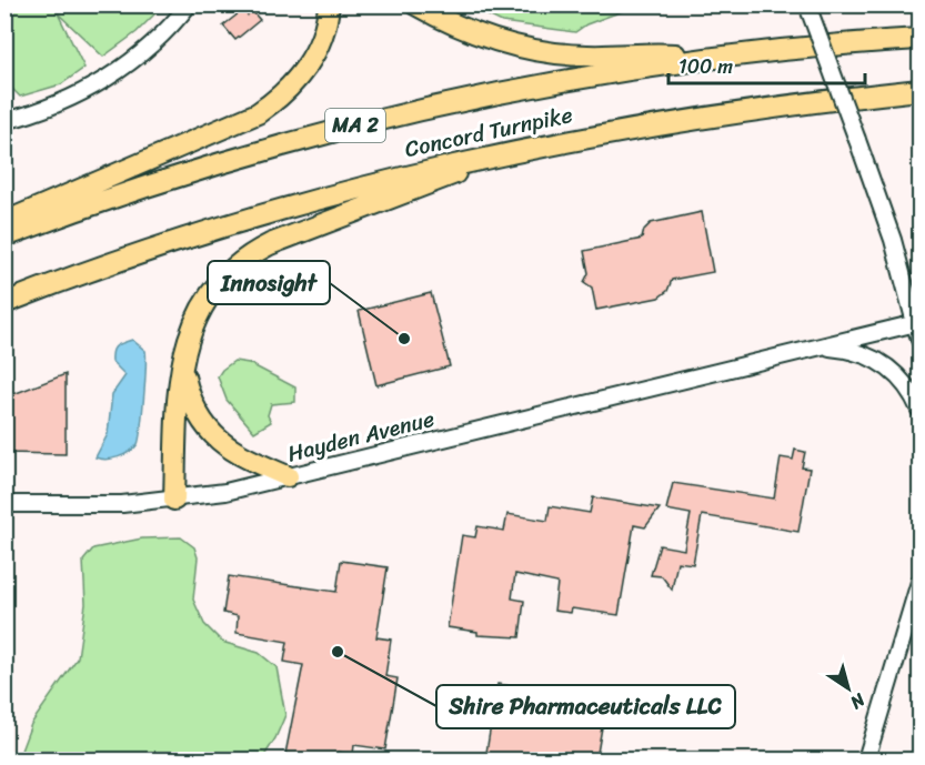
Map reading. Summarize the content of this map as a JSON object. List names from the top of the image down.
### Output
{
  "streets": {
    "highway": ["MA 2", "Concord Turnpike"],
    "street": ["Hayden Avenue"]
  },
  "places": ["Innosight", "Shire Pharmaceuticals LLC"],
  "scale_bar": "100 m",
  "north": "bottom right"
}
